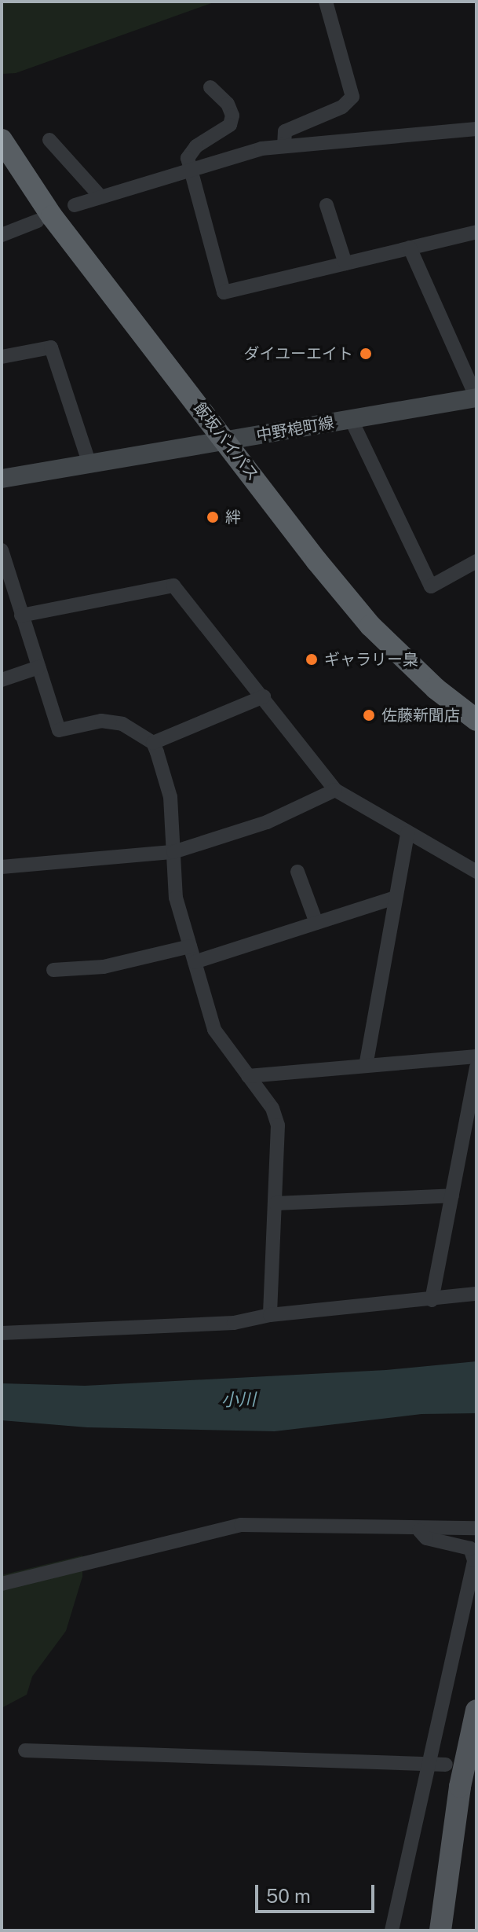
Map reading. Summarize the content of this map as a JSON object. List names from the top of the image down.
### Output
{
  "streets": {
    "highway": ["飯坂バイパス"],
    "main road": ["中野梍町線"]
  },
  "crossings": [
    ["中野梍町線", "飯坂バイパス"]
  ],
  "water": ["小川"],
  "places": [
    "ダイユーエイト",
    "絆",
    "ギャラリー梟",
    "佐藤新聞店"
  ],
  "scale_bar": "50 m"
}
